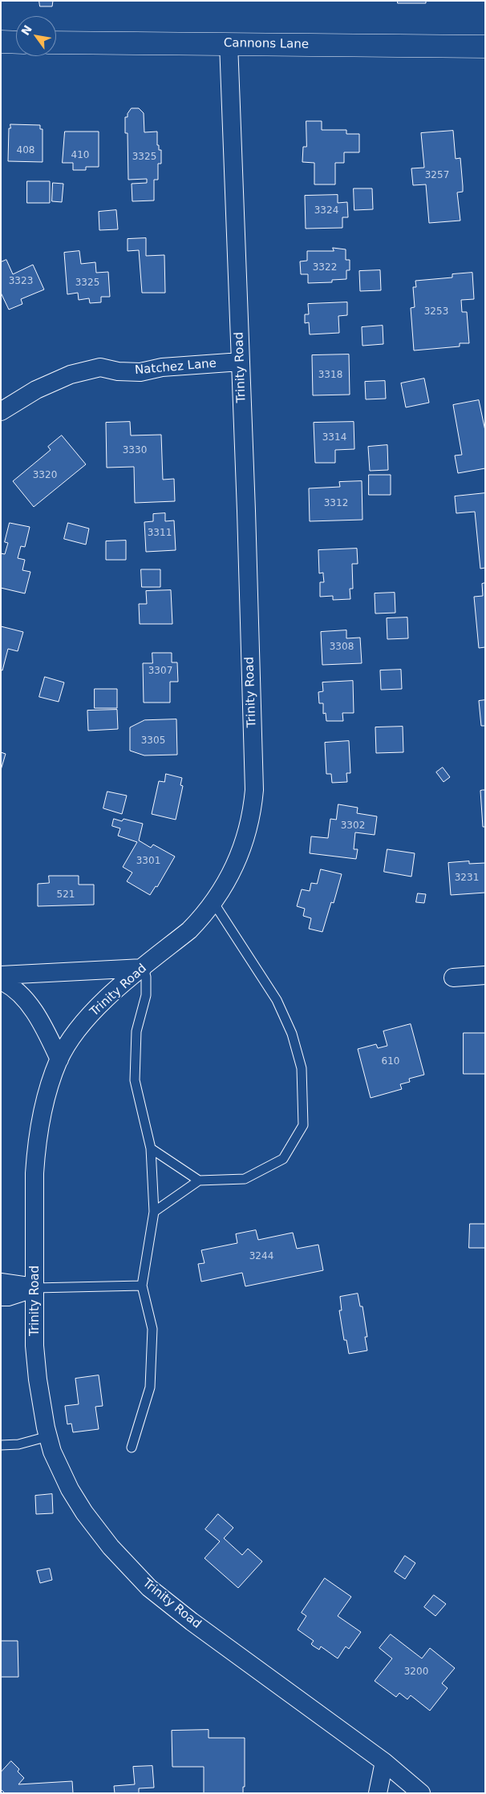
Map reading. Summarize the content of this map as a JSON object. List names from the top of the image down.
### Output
{
  "streets": {
    "main road": ["Cannons Lane"],
    "street": ["Natchez Lane", "Trinity Road"]
  },
  "crossings": [
    ["Cannons Lane", "Trinity Road"],
    ["Natchez Lane", "Trinity Road"]
  ],
  "house_numbers": [
    "408",
    "410",
    "3325",
    "3257",
    "3324",
    "3322",
    "3323",
    "3325",
    "3253",
    "3318",
    "3314",
    "3330",
    "3320",
    "3312",
    "3311",
    "3308",
    "3307",
    "3305",
    "3302",
    "3301",
    "3231",
    "521",
    "610",
    "3244",
    "3200"
  ],
  "north": "top left"
}
